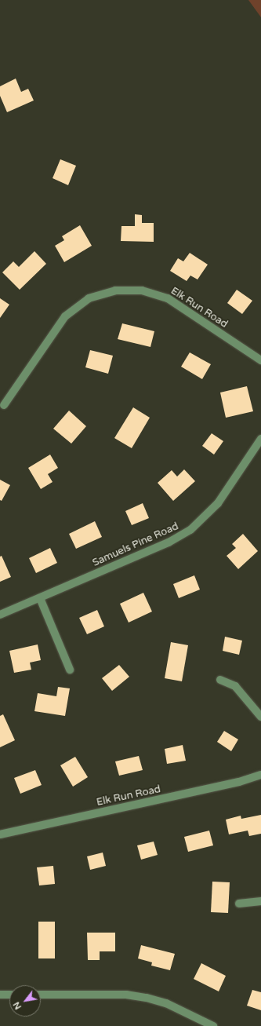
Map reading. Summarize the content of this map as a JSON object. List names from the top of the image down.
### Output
{
  "streets": {
    "street": ["Elk Run Road", "Samuels Pine Road"]
  },
  "north": "bottom left"
}
